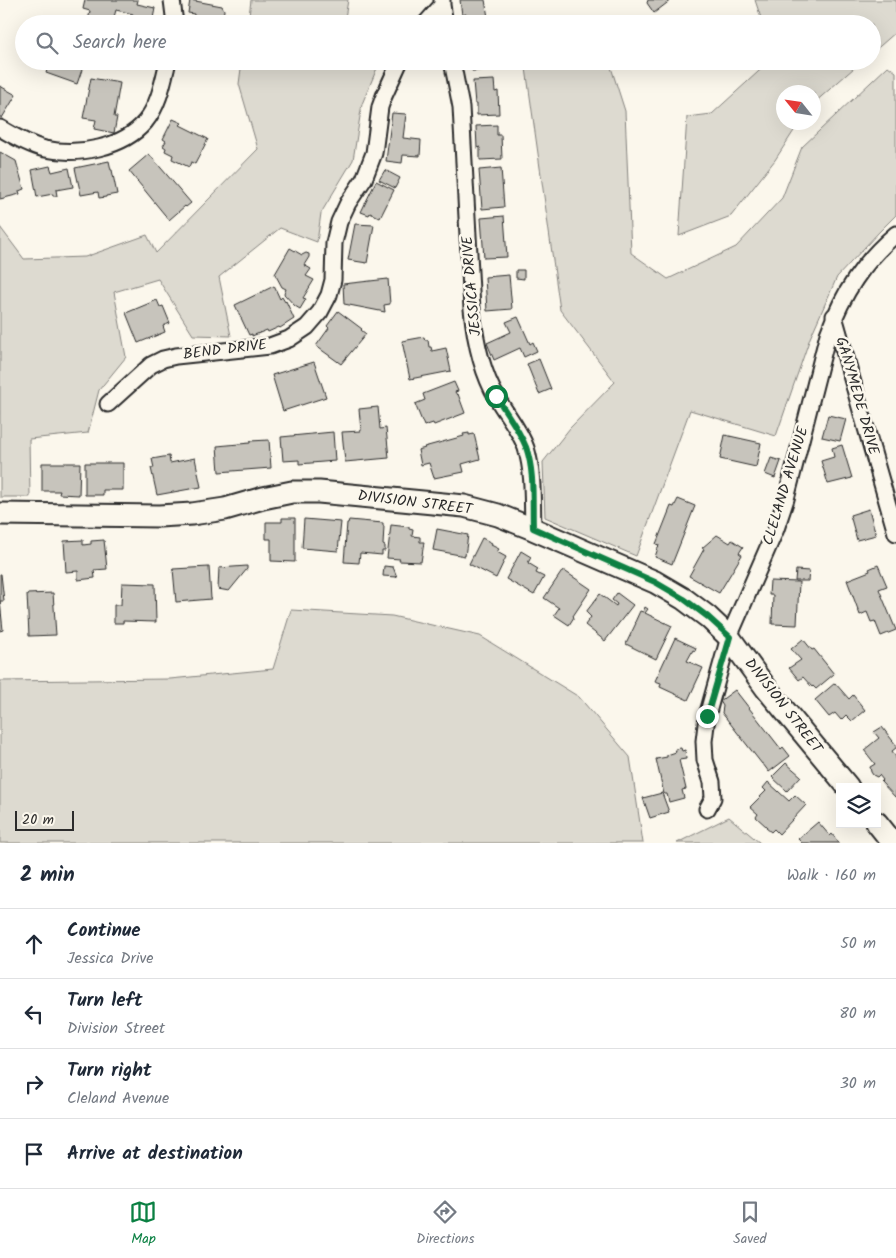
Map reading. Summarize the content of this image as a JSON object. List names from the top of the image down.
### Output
{
  "streets": {
    "street": [
      "JESSICA DRIVE",
      "BEND DRIVE",
      "GANYMEDE DRIVE",
      "CLELAND AVENUE",
      "DIVISION STREET"
    ]
  },
  "crossings": [
    ["JESSICA DRIVE", "DIVISION STREET"],
    ["GANYMEDE DRIVE", "CLELAND AVENUE"],
    ["CLELAND AVENUE", "DIVISION STREET"]
  ],
  "scale_bar": "20 m",
  "north": "top left",
  "page": {
    "search": "Search here",
    "scale": "20 m",
    "heading": ["2 min", "Walk · 160 m"],
    "list": [
      ["Continue", "Jessica Drive", "50 m"],
      ["Turn left", "Division Street", "80 m"],
      ["Turn right", "Cleland Avenue", "30 m"],
      "Arrive at destination"
    ],
    "nav": ["Map", "Directions", "Saved"]
  }
}
